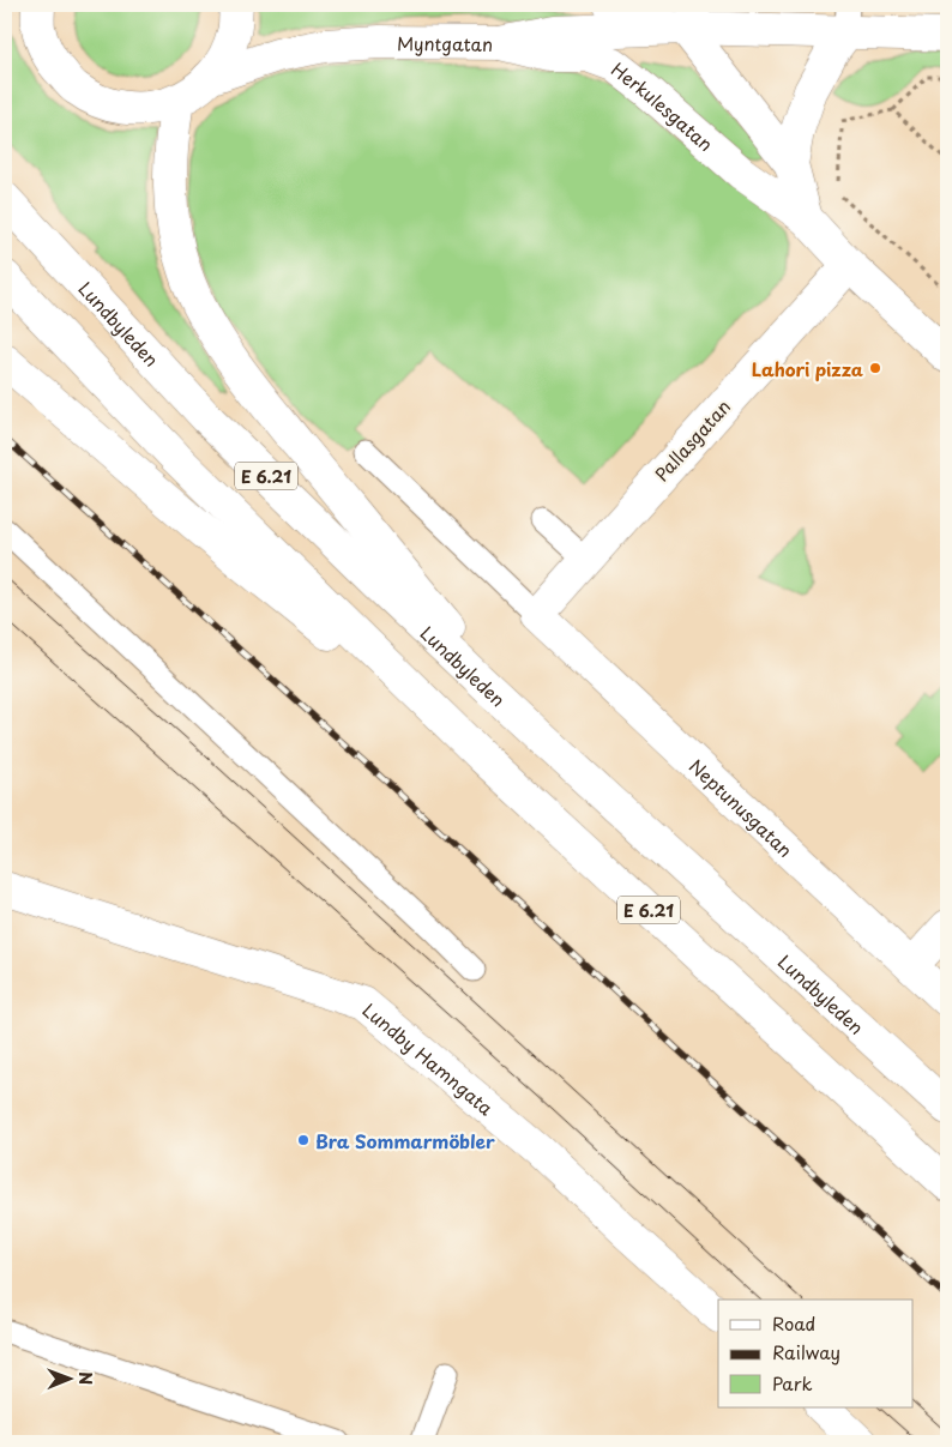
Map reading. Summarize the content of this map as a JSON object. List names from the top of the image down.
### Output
{
  "streets": {
    "main road": [
      "Myntgatan",
      "Herkulesgatan",
      "Lundbyleden",
      "Pallasgatan",
      "E 6.21",
      "Neptunusgatan",
      "Lundby Hamngata"
    ]
  },
  "crossings": [
    ["Myntgatan", "Herkulesgatan"],
    ["Herkulesgatan", "Pallasgatan"],
    ["Pallasgatan", "Neptunusgatan"]
  ],
  "places": ["Lahori pizza", "Bra Sommarmöbler"],
  "legend": ["Road", "Railway", "Park"],
  "north": "right"
}
